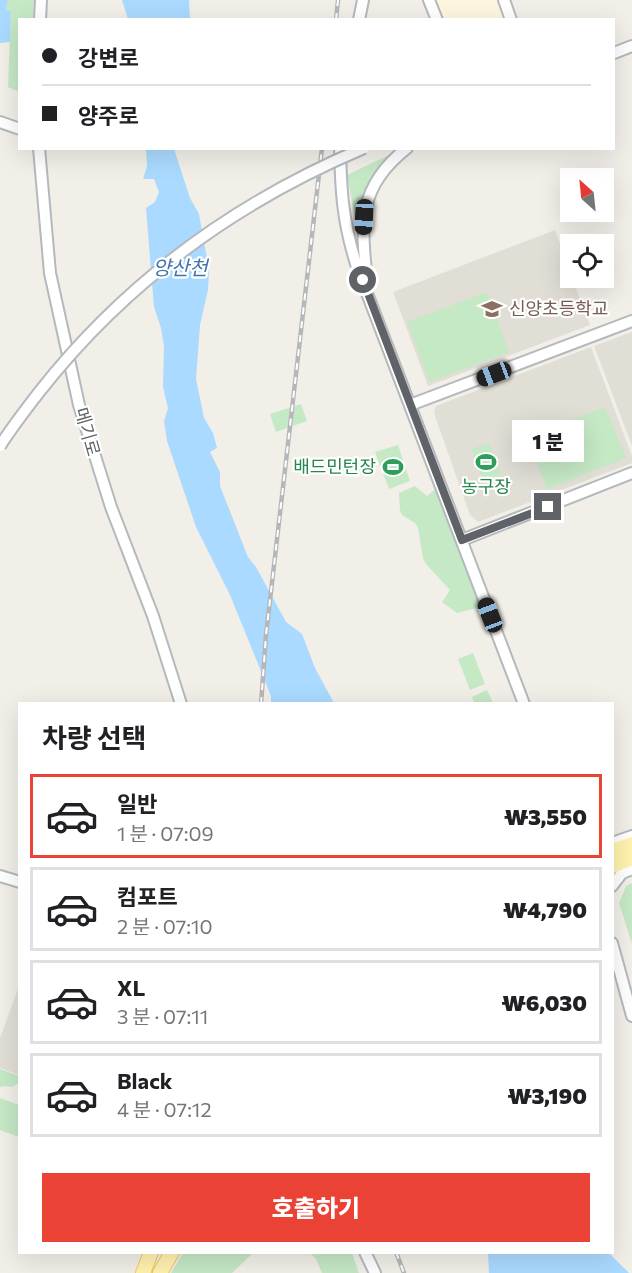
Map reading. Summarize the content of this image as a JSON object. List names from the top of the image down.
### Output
{
  "streets": {
    "street": ["메기로"]
  },
  "water": ["양산천"],
  "places": {
    "school or university": ["신양초등학교"],
    "sports": ["농구장", "배드민턴장"]
  },
  "north": "top left",
  "page": {
    "banner": ["강변로", "양주로"],
    "bubble": "1 분",
    "heading": "차량 선택",
    "list": [
      {
        "name": "일반",
        "note": "1 분 · 07:09",
        "value": "₩3,550"
      },
      {
        "name": "컴포트",
        "note": "2 분 · 07:10",
        "value": "₩4,790"
      },
      {
        "name": "XL",
        "note": "3 분 · 07:11",
        "value": "₩6,030"
      },
      {
        "name": "Black",
        "note": "4 분 · 07:12",
        "value": "₩3,190"
      }
    ],
    "buttons": "호출하기"
  }
}
